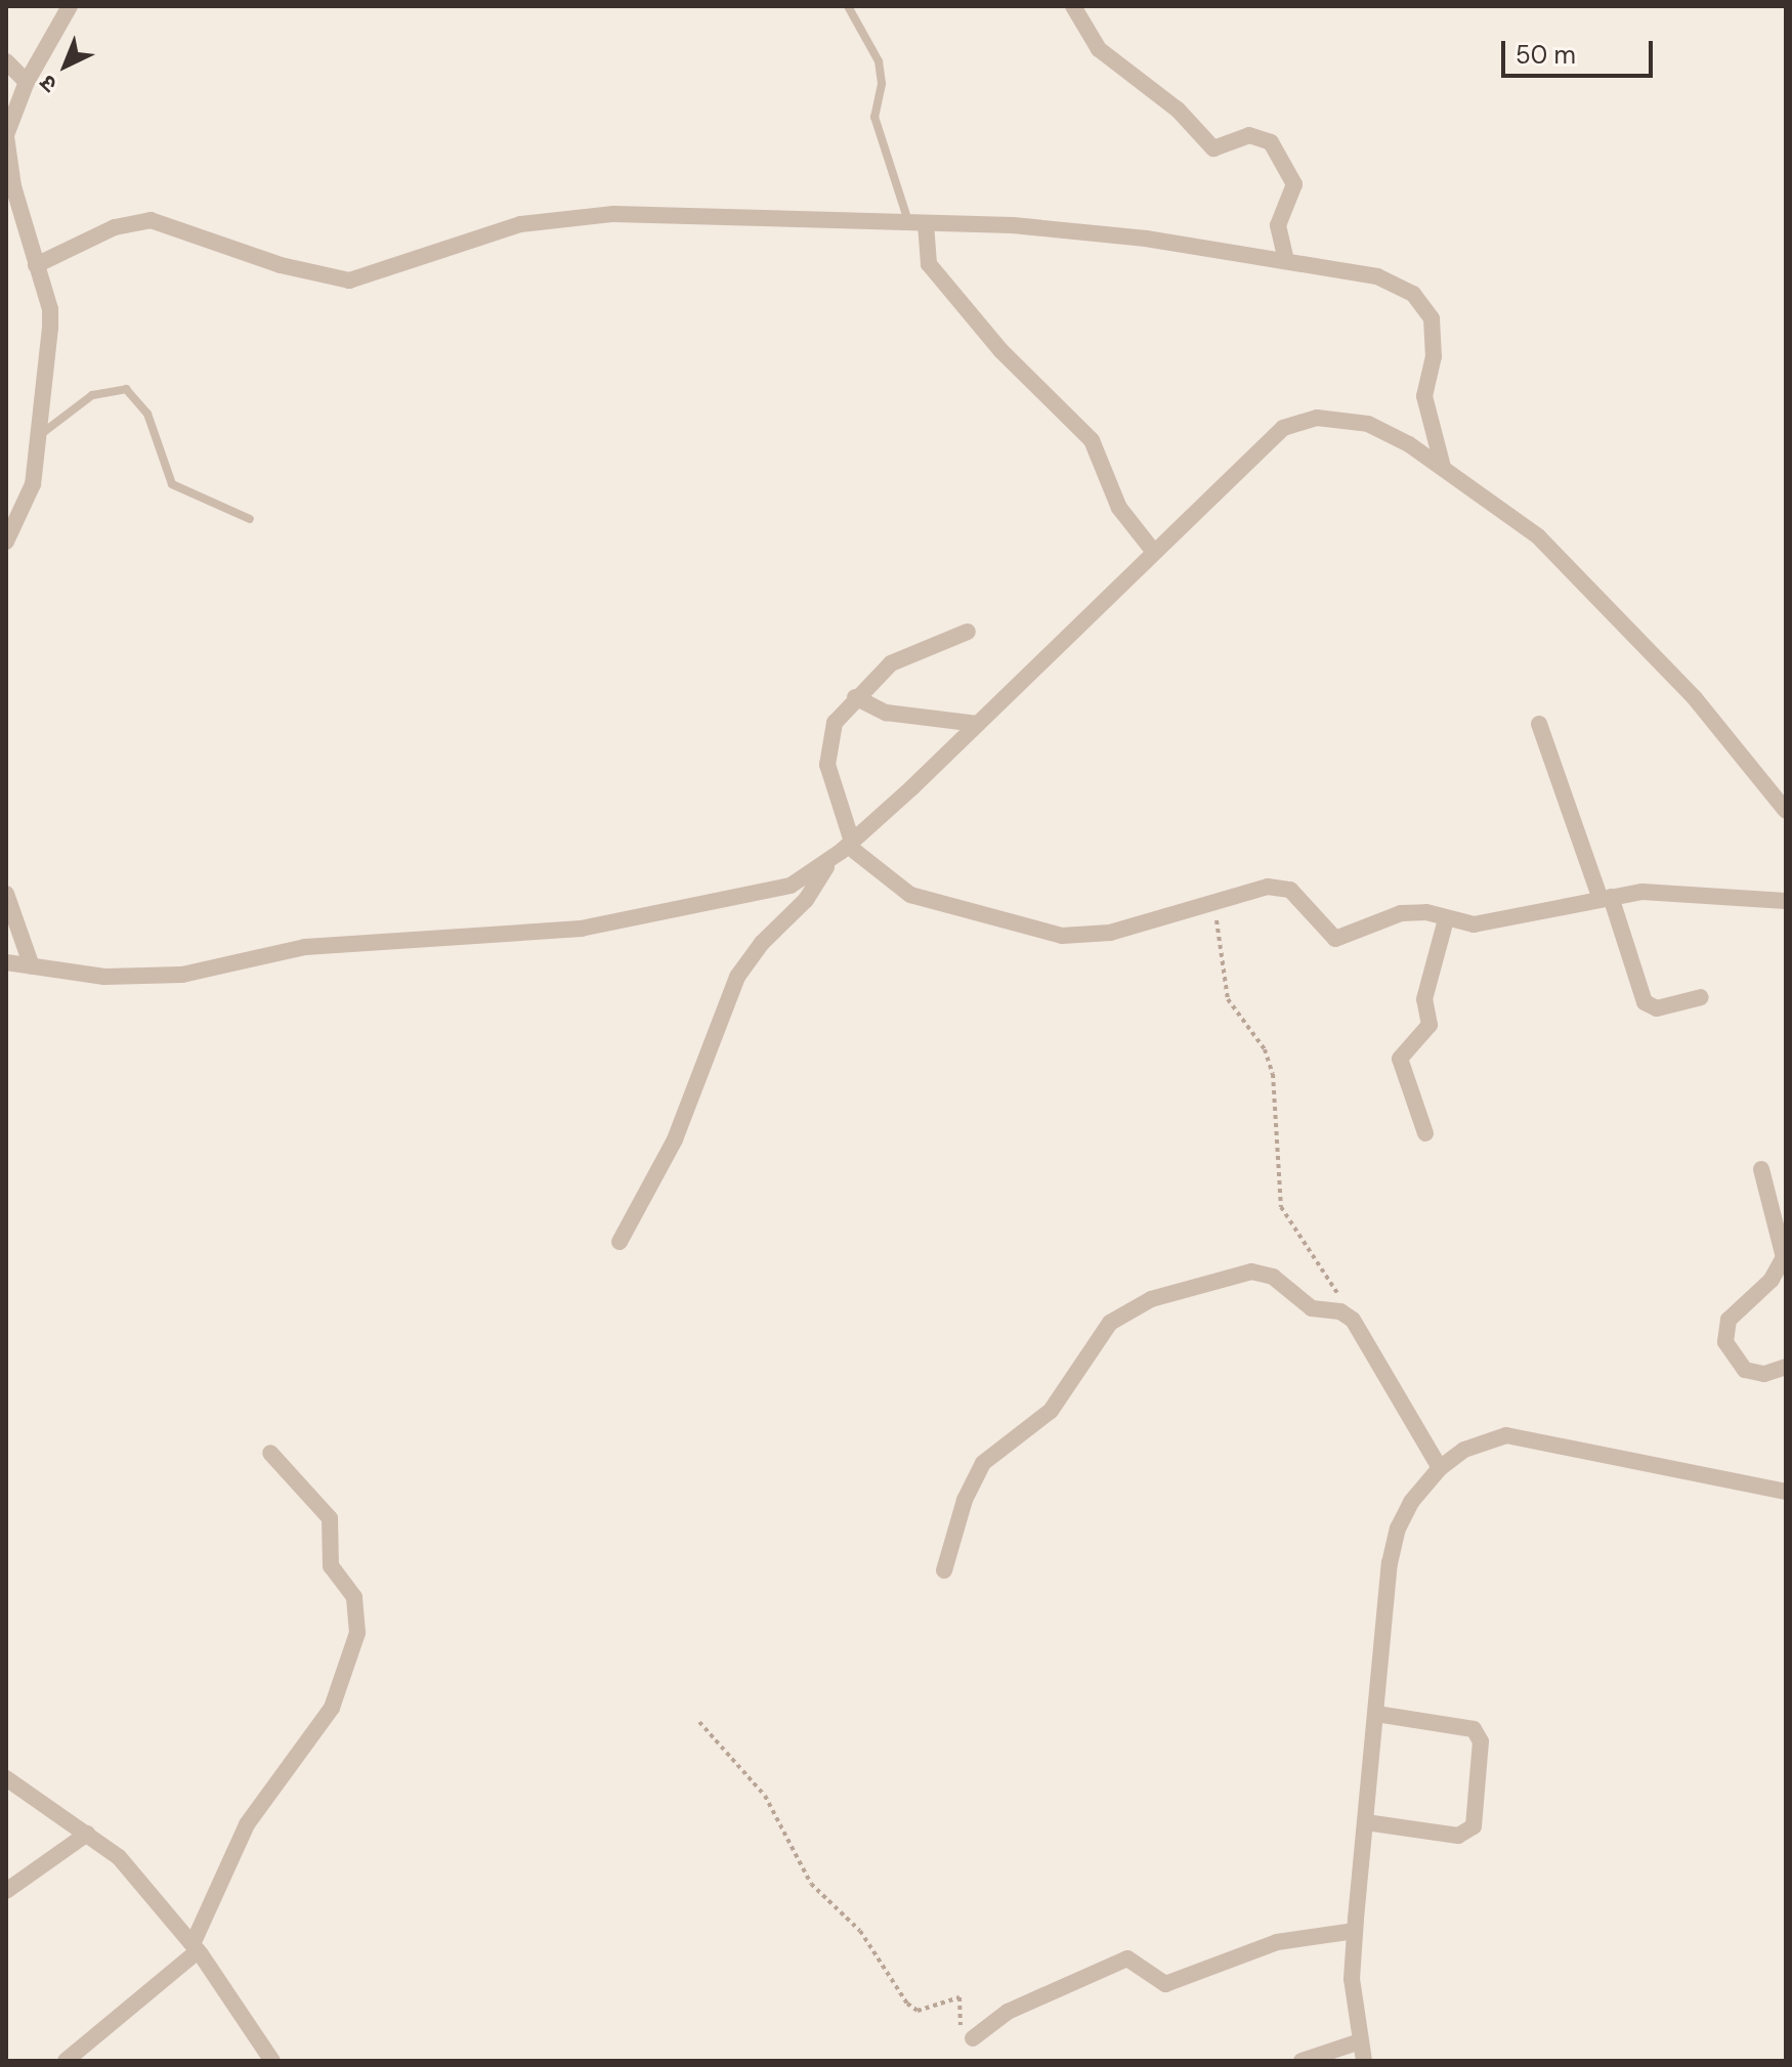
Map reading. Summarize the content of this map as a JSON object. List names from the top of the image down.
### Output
{
  "scale_bar": "50 m",
  "north": "bottom left"
}
